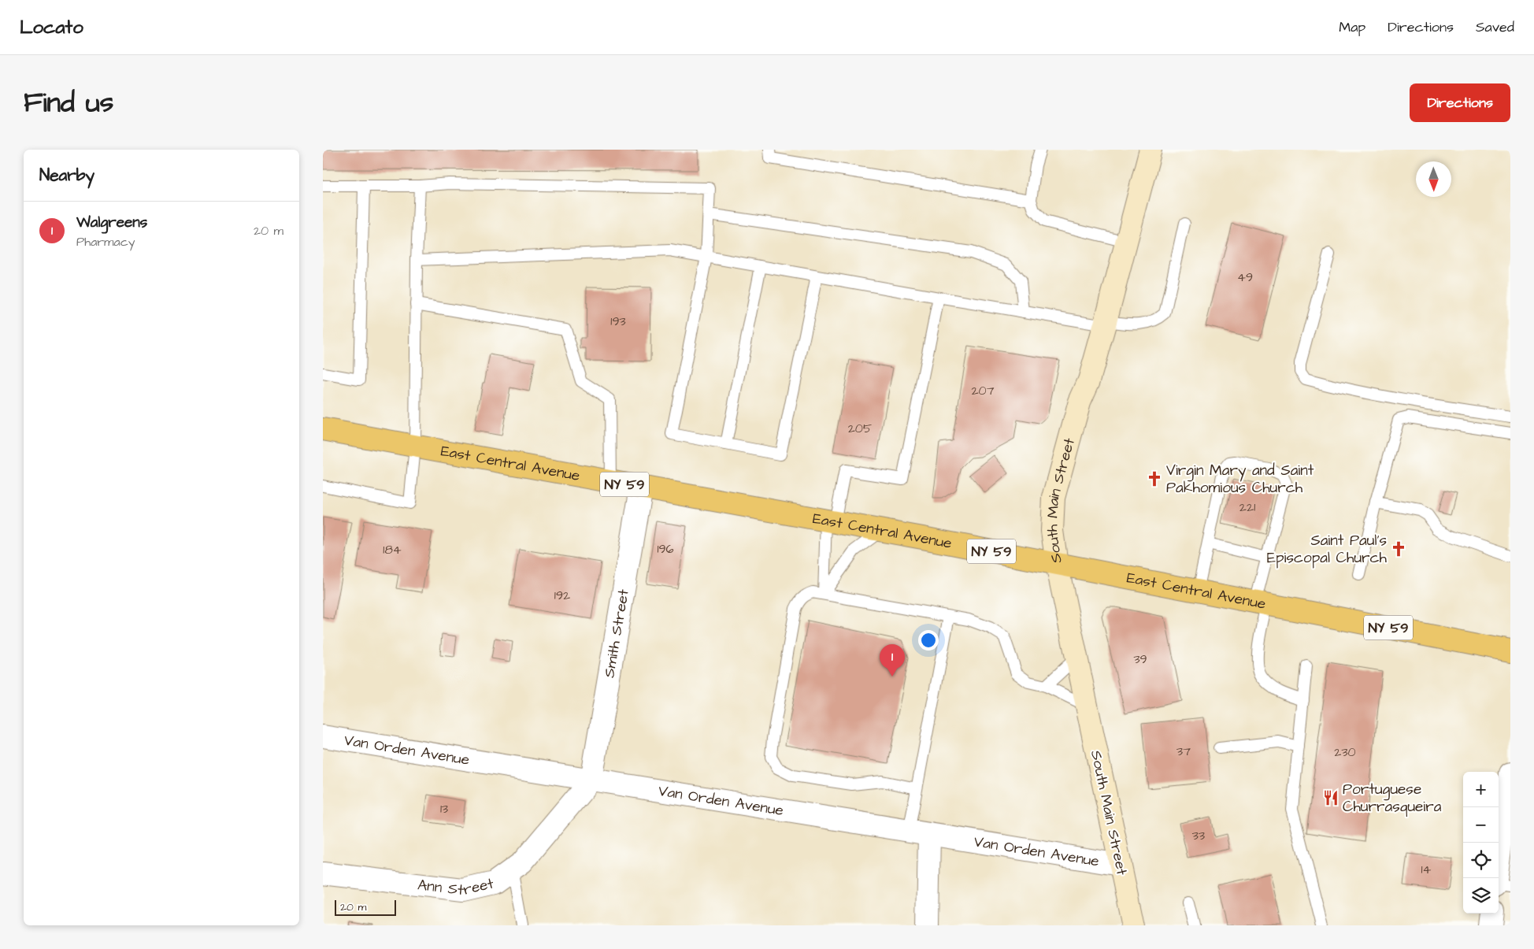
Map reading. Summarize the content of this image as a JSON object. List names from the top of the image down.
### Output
{
  "streets": {
    "main road": ["East Central Avenue", "NY 59", "South Main Street"],
    "street": ["Smith Street", "Van Orden Avenue", "Ann Street"]
  },
  "crossings": [
    ["East Central Avenue", "South Main Street"],
    ["East Central Avenue", "Smith Street"],
    ["South Main Street", "Van Orden Avenue"],
    ["Smith Street", "Van Orden Avenue"],
    ["Smith Street", "Ann Street"],
    ["Van Orden Avenue", "Ann Street"]
  ],
  "places": {
    "church": ["Virgin Mary and Saint Pakhomious Church", "Saint Paul's Episcopal Church"],
    "restaurant": ["Portuguese Churrasqueira"]
  },
  "house_numbers": [
    "49",
    "193",
    "207",
    "205",
    "221",
    "196",
    "184",
    "192",
    "39",
    "37",
    "230",
    "13",
    "33",
    "14"
  ],
  "scale_bar": "20 m",
  "north": "bottom",
  "page": {
    "header": "Locato",
    "nav": ["Map", "Directions", "Saved"],
    "title": "Find us",
    "buttons": "Directions",
    "heading": "Nearby",
    "list": [
      {
        "mark": "1",
        "name": "Walgreens",
        "note": "Pharmacy",
        "value": "20 m"
      }
    ],
    "pins": "1",
    "map_buttons": ["+", "−"],
    "scale": "20 m"
  }
}
